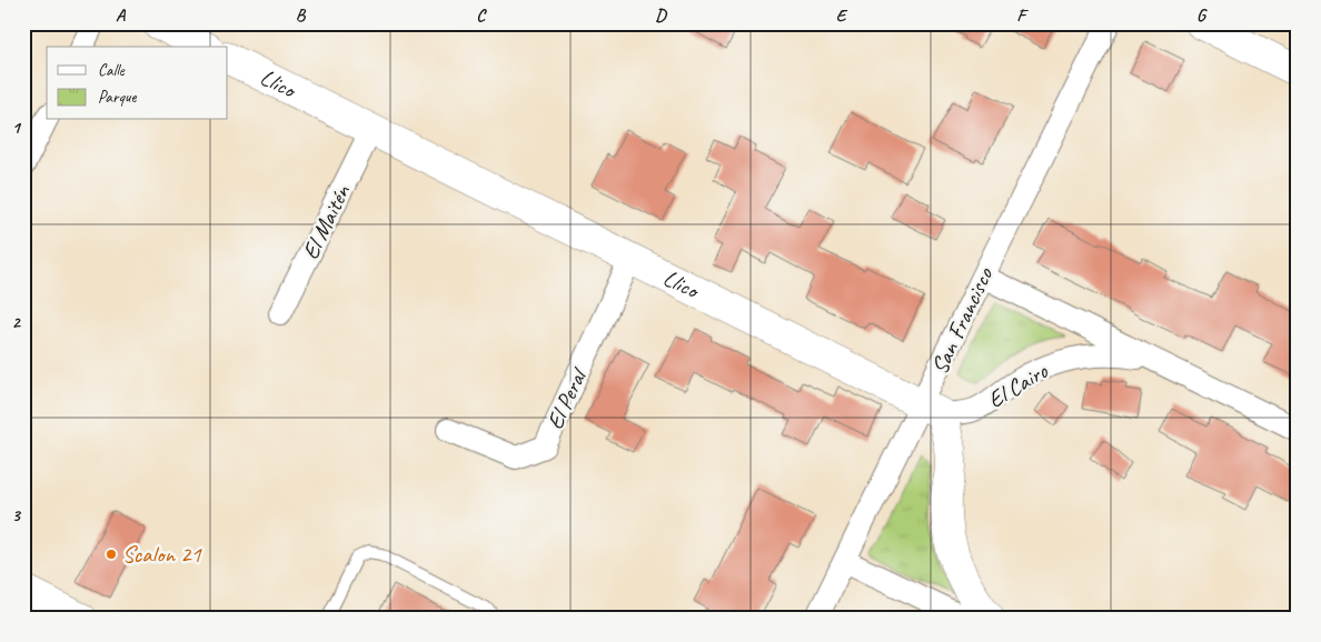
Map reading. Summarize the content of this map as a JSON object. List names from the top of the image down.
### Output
{
  "streets": {
    "street": [
      "Llico",
      "El Maitén",
      "San Francisco",
      "El Cairo",
      "El Peral"
    ]
  },
  "crossings": [
    ["Llico", "El Maitén"],
    ["Llico", "San Francisco"],
    ["Llico", "El Cairo"],
    ["Llico", "El Peral"],
    ["San Francisco", "El Cairo"]
  ],
  "places": ["Scalon 21"],
  "legend": ["Calle", "Parque"],
  "grid": {
    "columns": [
      "A",
      "B",
      "C",
      "D",
      "E",
      "F",
      "G"
    ],
    "rows": ["1", "2", "3"]
  }
}
